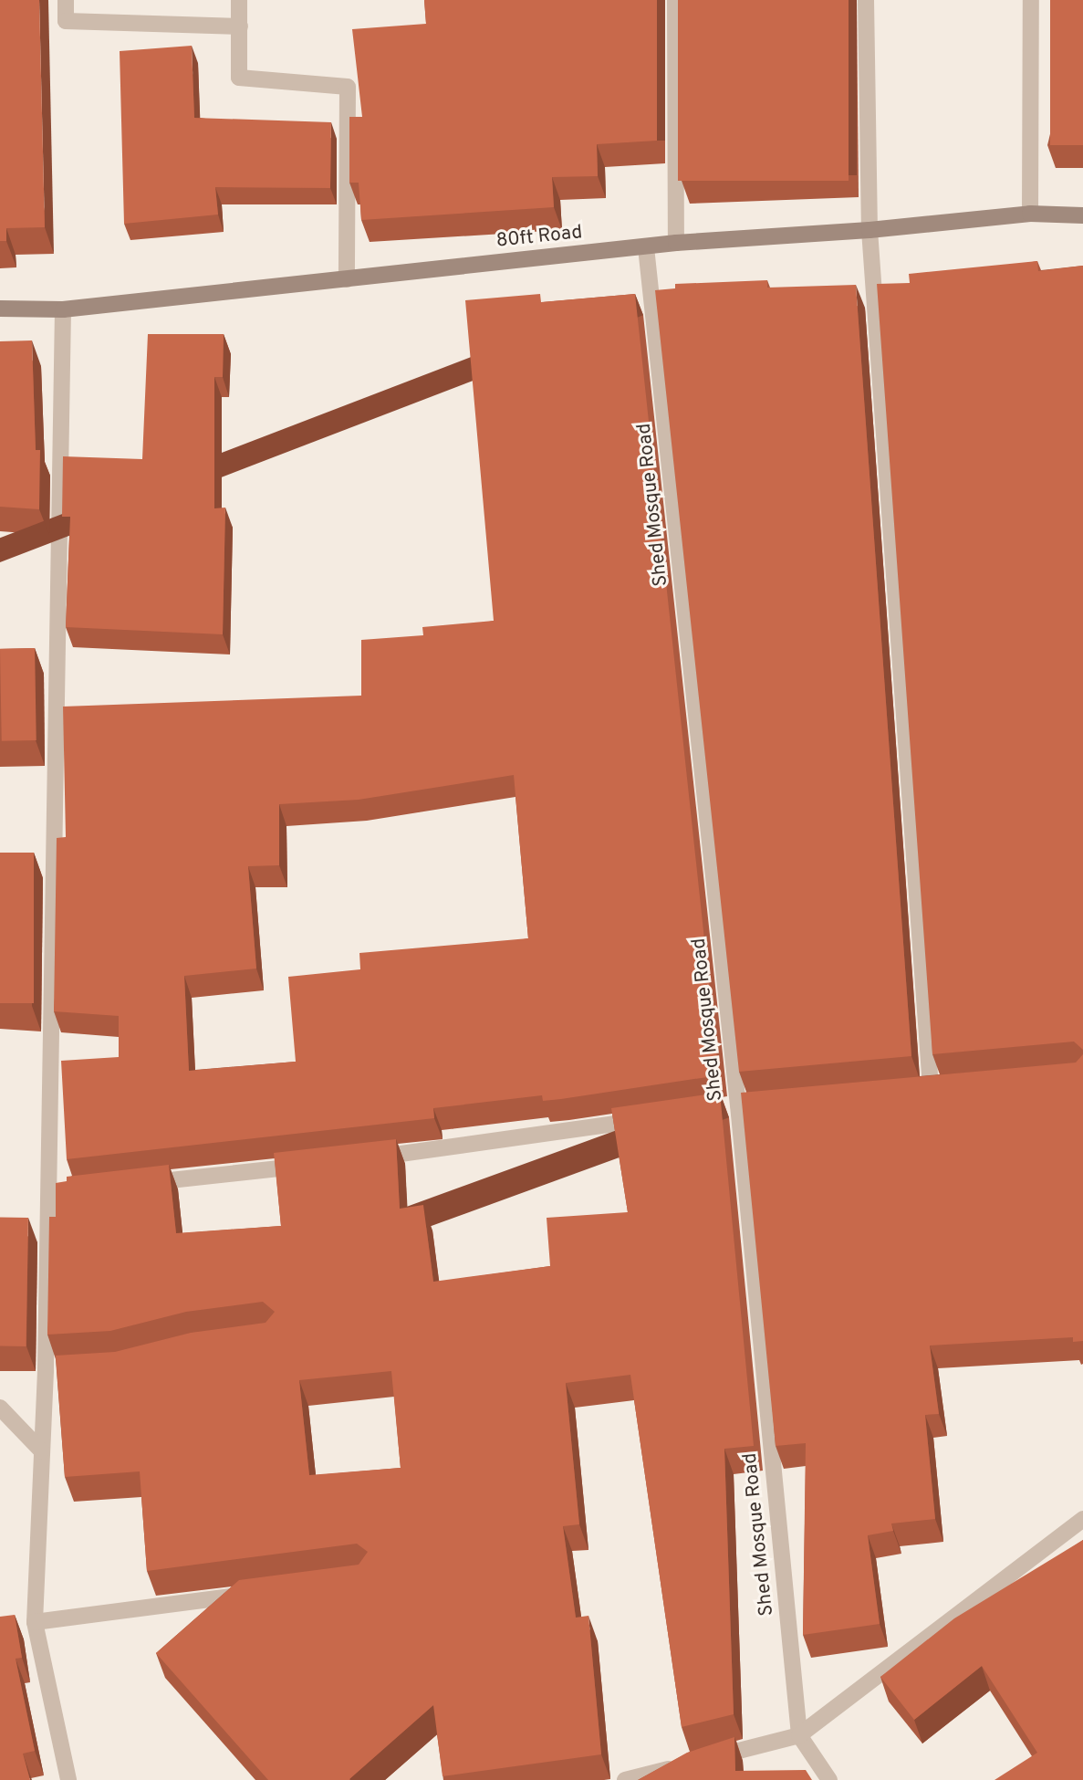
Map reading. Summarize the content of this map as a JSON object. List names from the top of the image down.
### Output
{
  "streets": {
    "main road": ["80ft Road"],
    "street": ["Shed Mosque Road"]
  },
  "crossings": [
    ["80ft Road", "Shed Mosque Road"]
  ]
}
